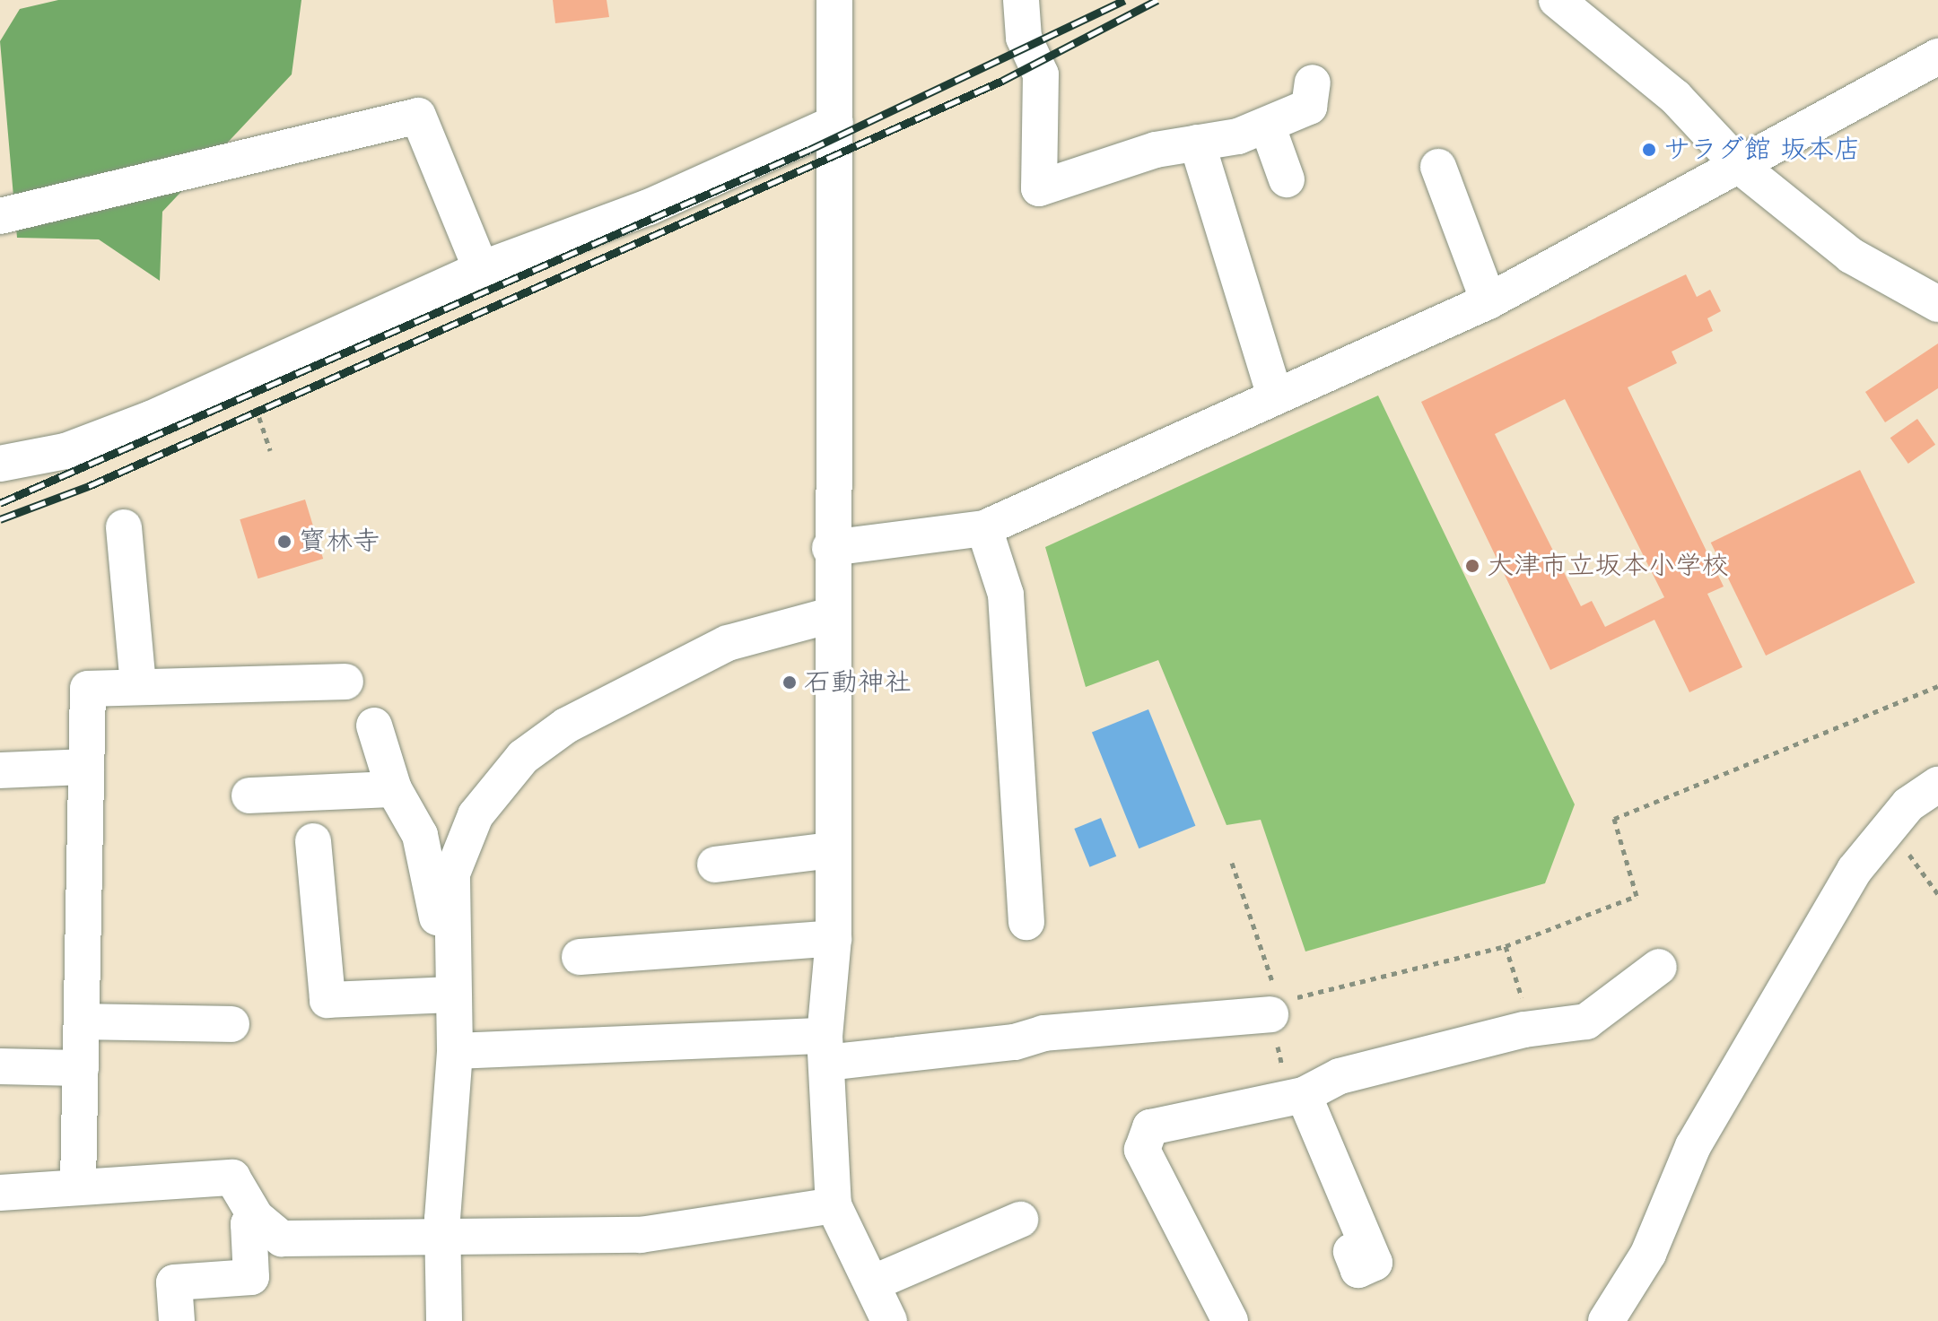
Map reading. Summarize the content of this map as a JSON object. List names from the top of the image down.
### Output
{
  "places": [
    "サラダ館 坂本店",
    "寳林寺",
    "大津市立坂本小学校",
    "石動神社"
  ]
}
